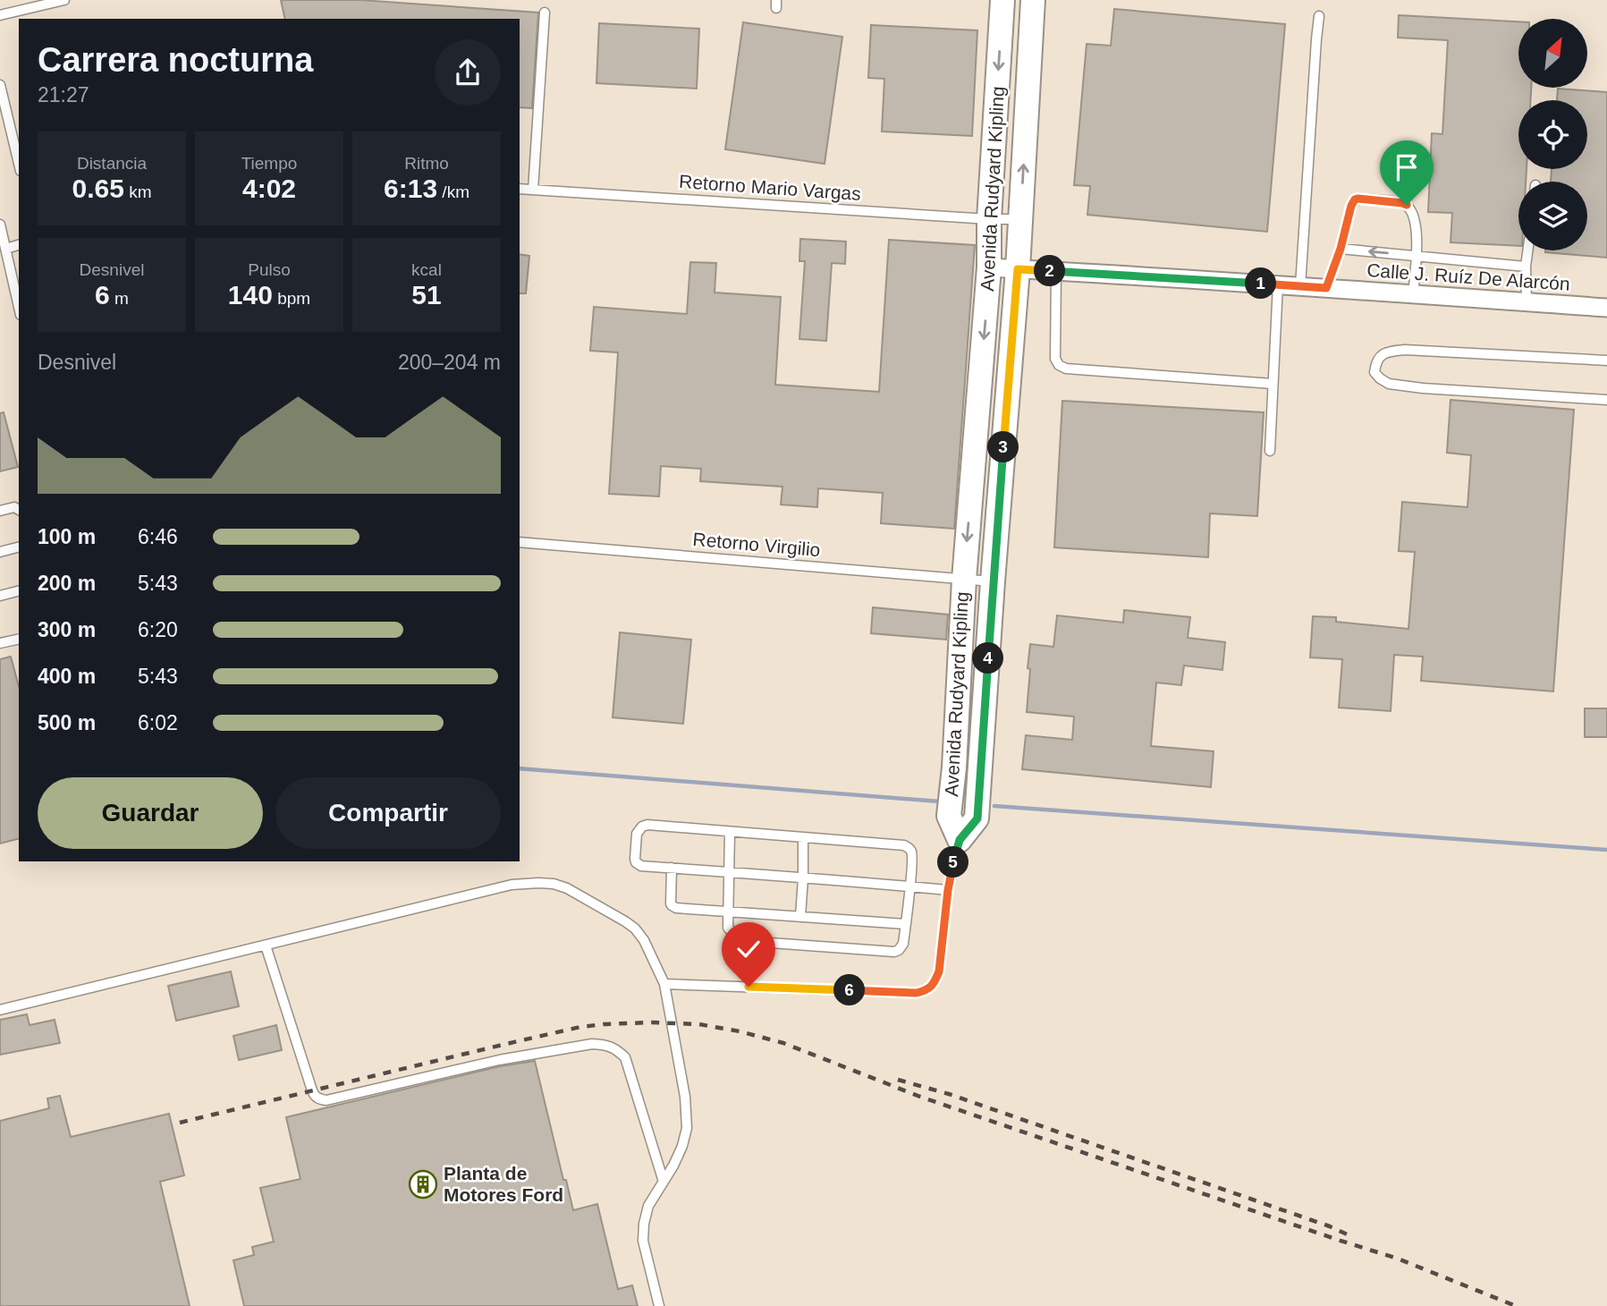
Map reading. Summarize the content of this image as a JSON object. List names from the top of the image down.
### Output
{
  "streets": {
    "street": ["Avenida Rudyard Kipling", "Calle J. Ruíz De Alarcón"],
    "lane": ["Retorno Mario Vargas", "Retorno Virgilio"]
  },
  "crossings": [
    ["Retorno Mario Vargas", "Avenida Rudyard Kipling"],
    ["Avenida Rudyard Kipling", "Calle J. Ruíz De Alarcón"],
    ["Avenida Rudyard Kipling", "Retorno Virgilio"]
  ],
  "places": {
    "building": ["Planta de Motores Ford"]
  },
  "north": "top right",
  "page": {
    "heading": ["Carrera nocturna", "21:27"],
    "stats": [
      ["Distancia", "0.65 km"],
      ["Tiempo", "4:02"],
      ["Ritmo", "6:13 /km"],
      ["Desnivel", "6 m"],
      ["Pulso", "140 bpm"],
      ["kcal", "51"]
    ],
    "pins": [
      "2",
      "1",
      "3",
      "4",
      "5",
      "6"
    ],
    "chart": ["Desnivel", "200–204 m"],
    "list": [
      {
        "name": "100 m",
        "note": "6:46"
      },
      {
        "name": "200 m",
        "note": "5:43"
      },
      {
        "name": "300 m",
        "note": "6:20"
      },
      {
        "name": "400 m",
        "note": "5:43"
      },
      {
        "name": "500 m",
        "note": "6:02"
      }
    ],
    "buttons": ["Guardar", "Compartir"]
  }
}
